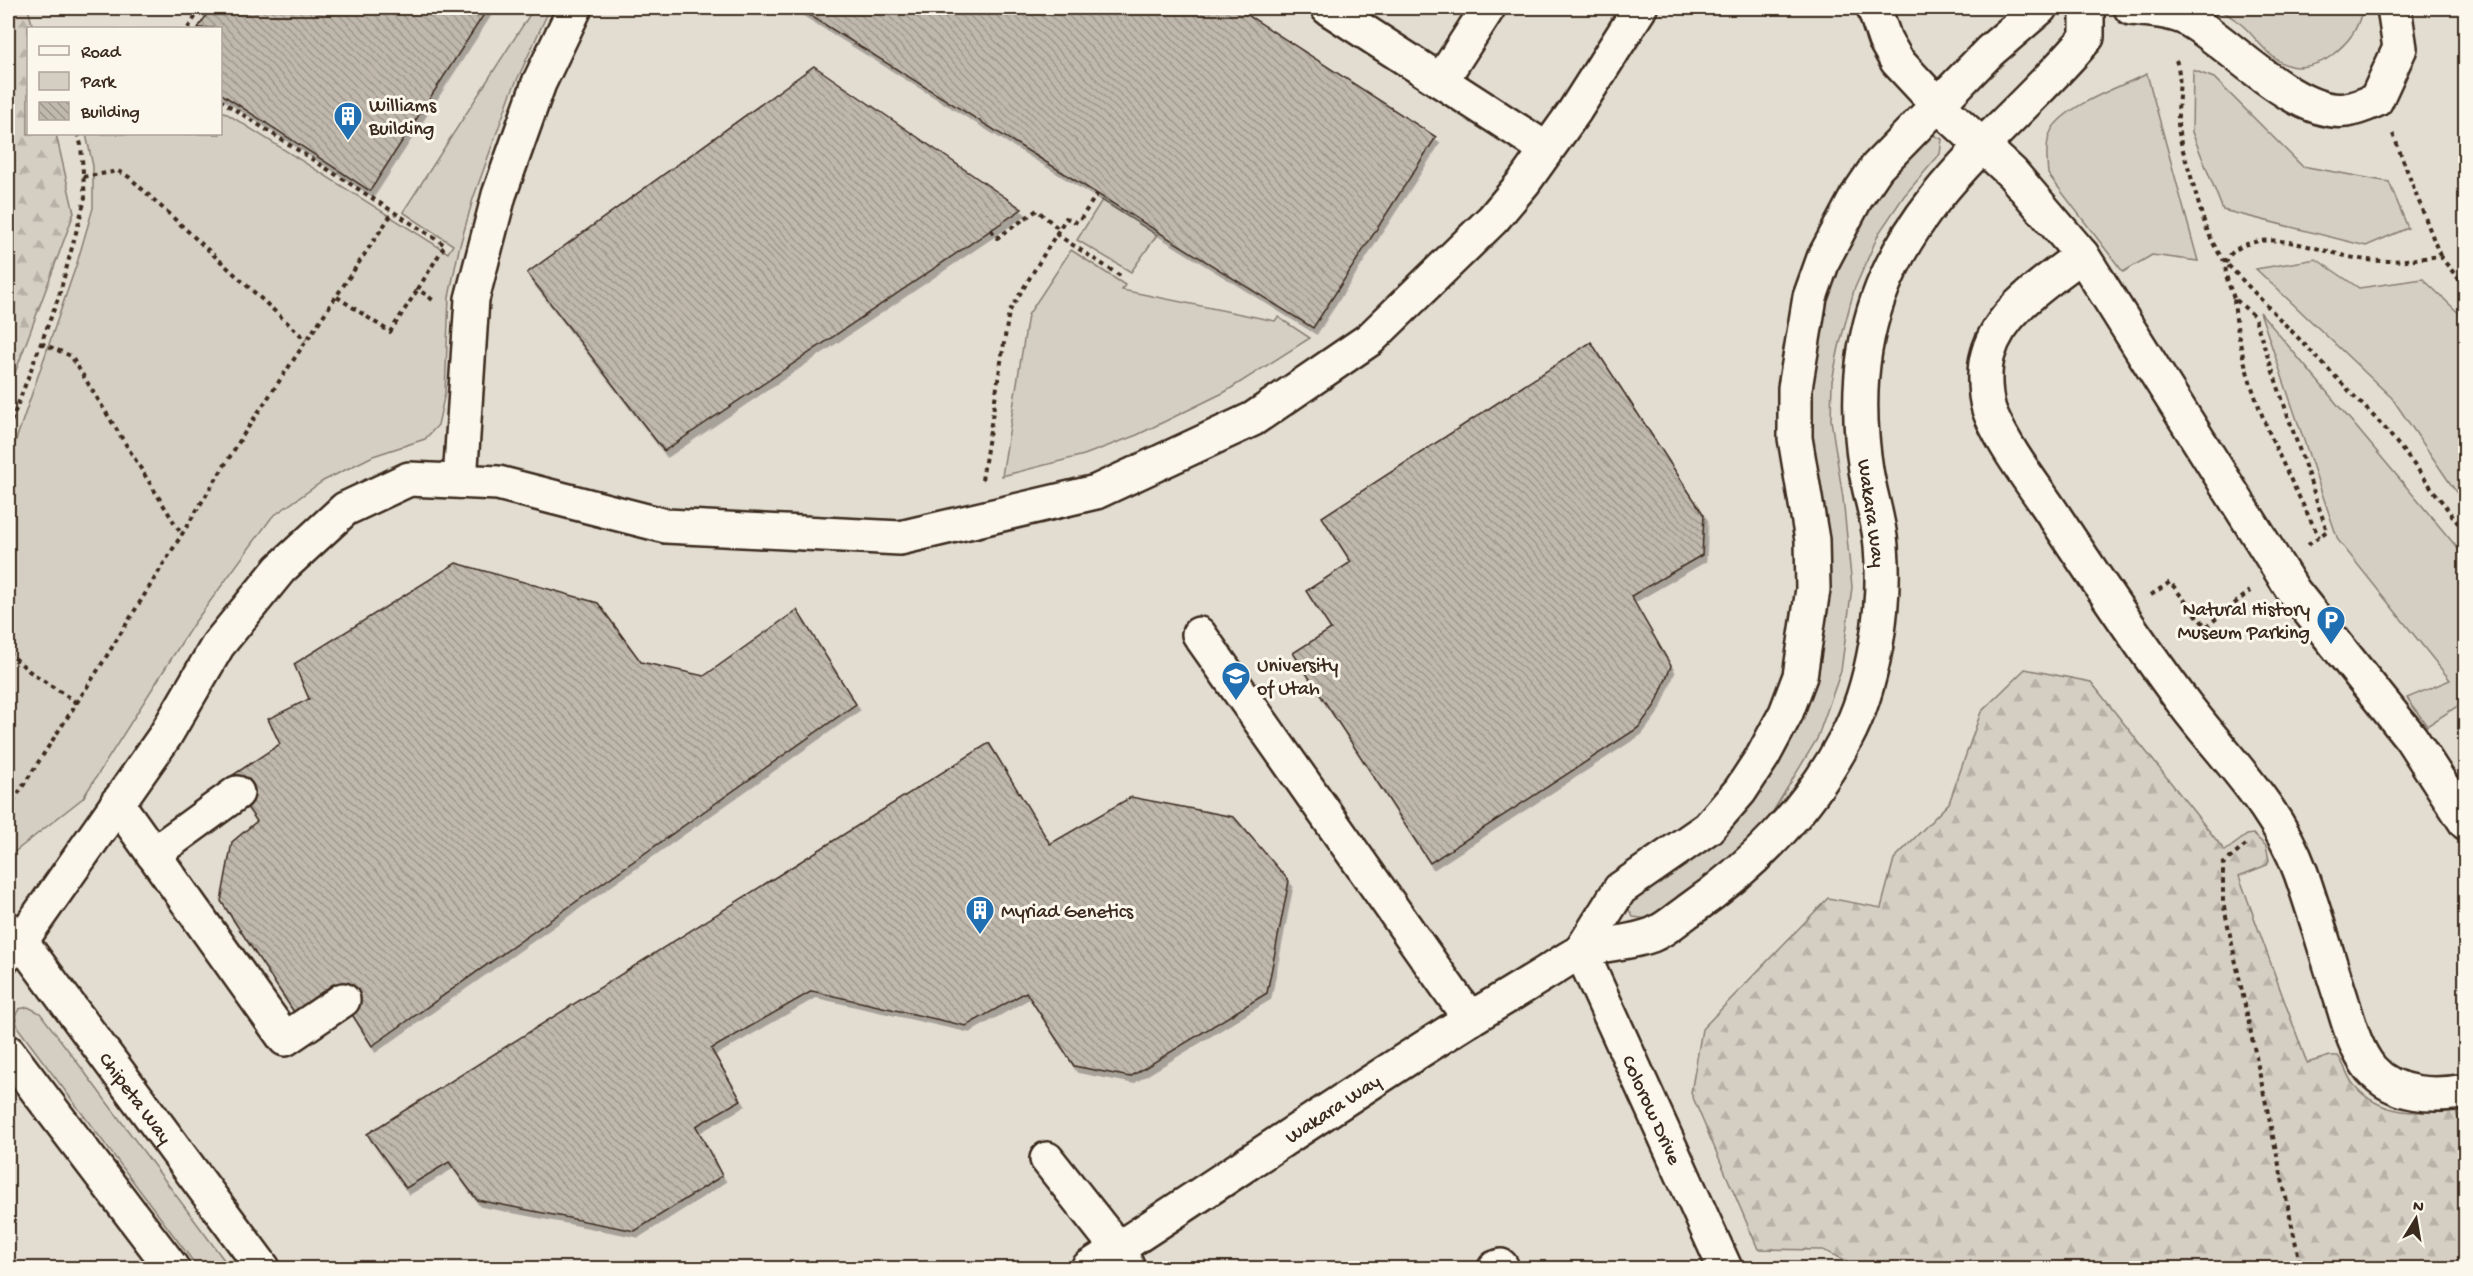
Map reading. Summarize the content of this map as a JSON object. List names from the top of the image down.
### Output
{
  "streets": {
    "street": ["Wakara Way", "Chipeta Way", "Colorow Drive"]
  },
  "crossings": [
    ["Wakara Way", "Colorow Drive"]
  ],
  "places": {
    "building": ["Williams Building", "Myriad Genetics"],
    "parking": ["Natural History Museum Parking"],
    "school or university": ["University of Utah"]
  },
  "legend": ["Road", "Park", "Building"],
  "north": "top"
}
